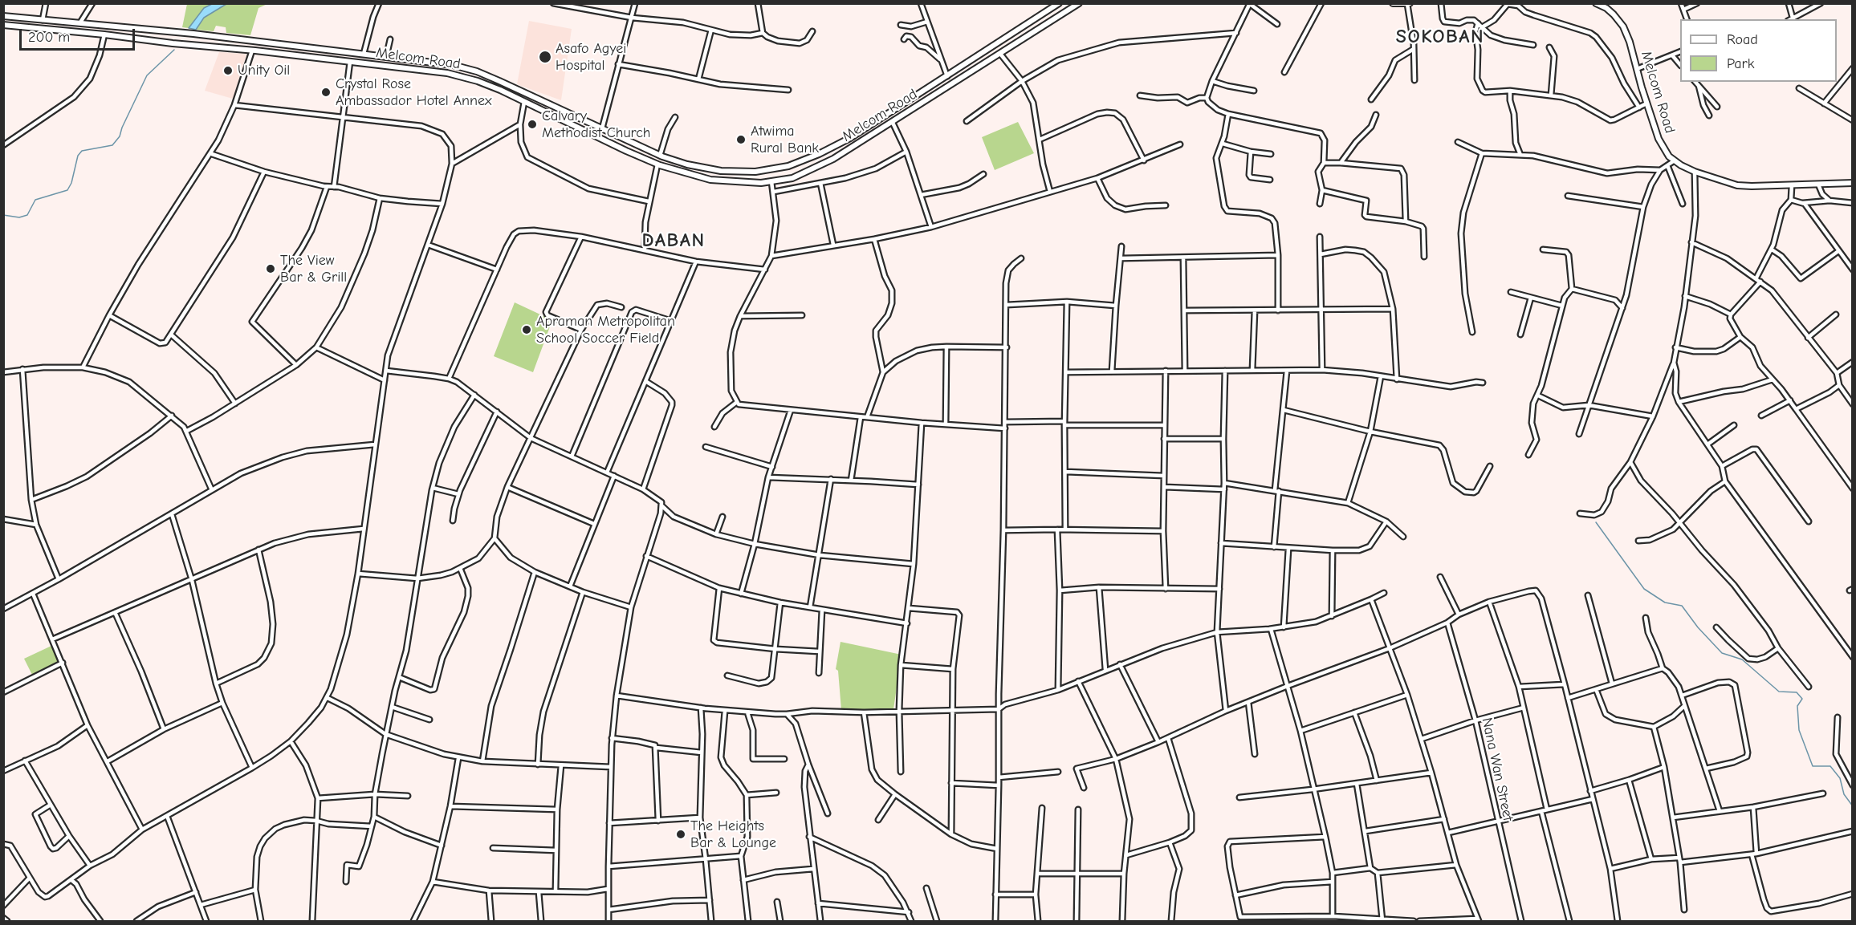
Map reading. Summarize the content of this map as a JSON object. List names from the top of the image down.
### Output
{
  "streets": {
    "main road": ["Melcom Road"],
    "street": ["Nana Wan Street"]
  },
  "districts": ["SOKOBAN", "DABAN"],
  "places": [
    "Asafo Agyei Hospital",
    "Unity Oil",
    "Crystal Rose Ambassador Hotel Annex",
    "Calvary Methodist Church",
    "Atwima Rural Bank",
    "The View Bar & Grill",
    "Apraman Metropolitan School Soccer Field",
    "The Heights Bar & Lounge"
  ],
  "legend": ["Road", "Park"],
  "scale_bar": "200 m"
}
